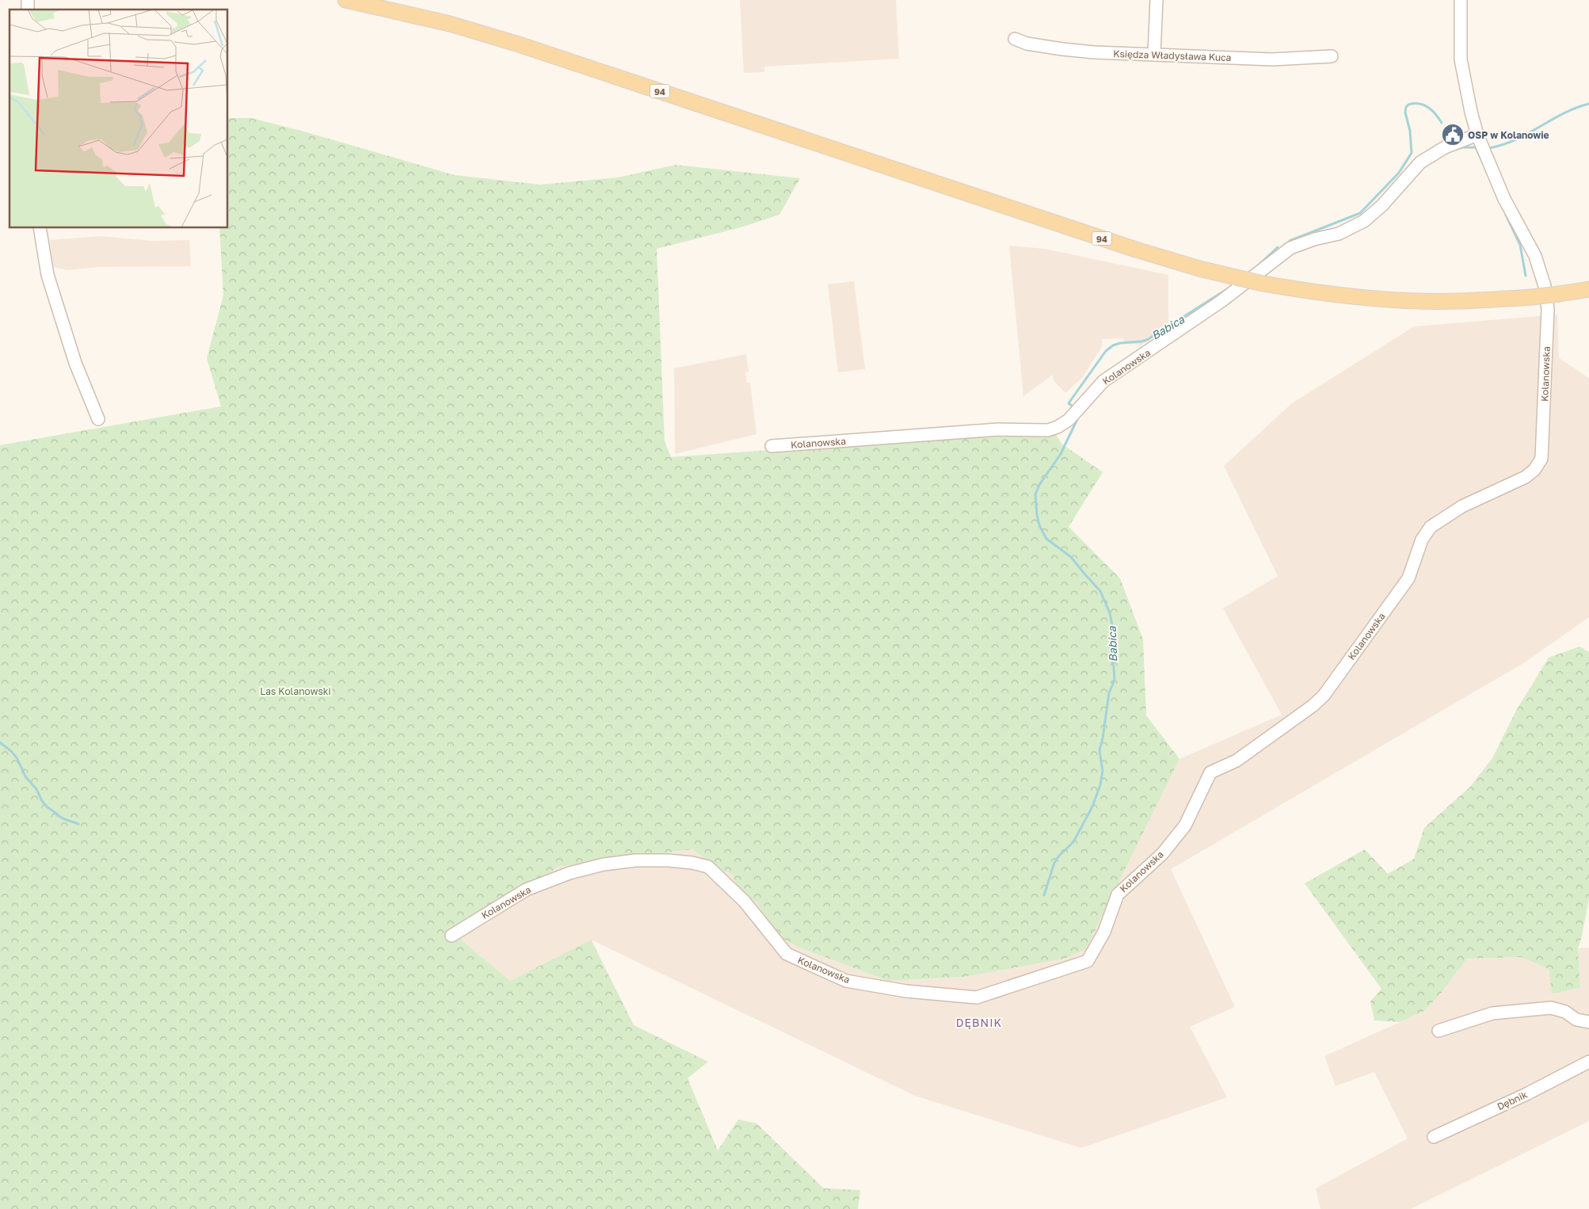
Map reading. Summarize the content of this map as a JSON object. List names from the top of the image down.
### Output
{
  "streets": {
    "main road": ["94"],
    "street": ["Księdza Władysława Kuca", "Kolanowska", "Dębnik"]
  },
  "districts": ["DĘBNIK"],
  "water": ["Babica"],
  "parks": ["Las Kolanowski"],
  "places": {
    "public building": ["OSP w Kolanowie"]
  }
}
